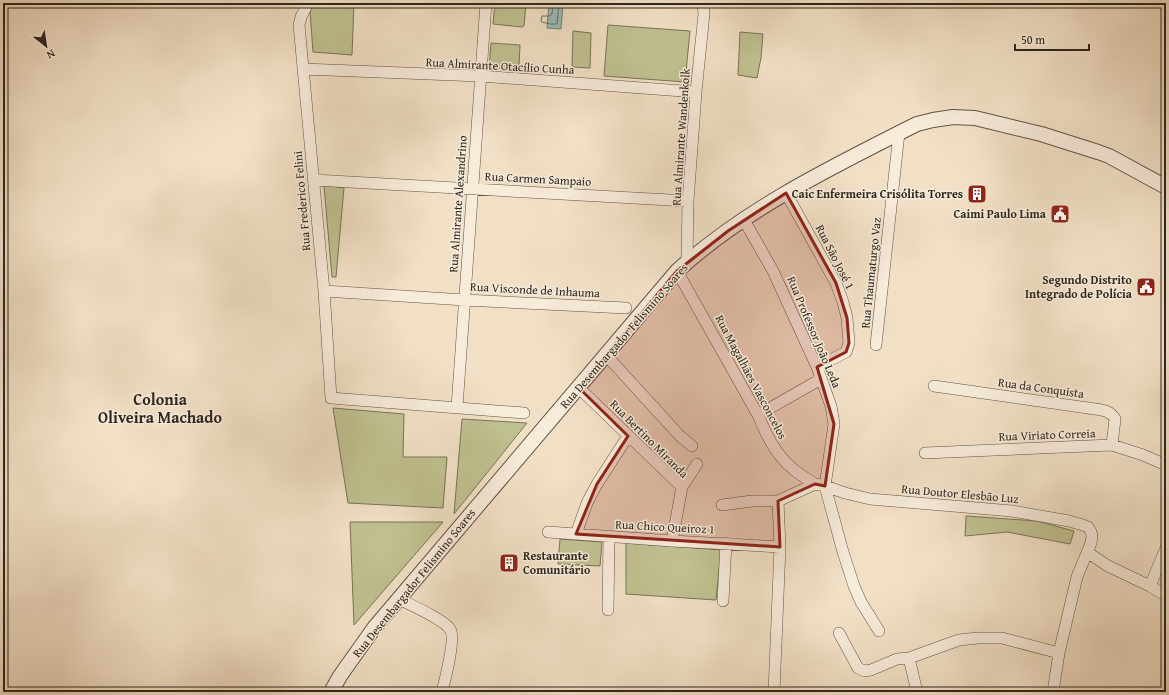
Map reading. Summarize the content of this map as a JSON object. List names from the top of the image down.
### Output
{
  "streets": {
    "street": [
      "Rua Almirante Otacílio Cunha",
      "Rua Almirante Wandenkolk",
      "Rua Carmen Sampaio",
      "Rua Frederico Felini",
      "Rua Almirante Alexandrino",
      "Rua São José 1",
      "Rua Thaumaturgo Vaz",
      "Rua Visconde de Inhauma",
      "Rua Professor João Leda",
      "Rua Desembargador Felismino Soares",
      "Rua Magalhães Vasconcelos",
      "Rua da Conquista",
      "Rua Viriato Correia",
      "Rua Bertino Miranda",
      "Rua Doutor Elesbão Luz",
      "Rua Chico Queiroz 1"
    ]
  },
  "crossings": [
    ["Rua Almirante Otacílio Cunha", "Rua Almirante Wandenkolk"],
    ["Rua Almirante Otacílio Cunha", "Rua Frederico Felini"],
    ["Rua Almirante Otacílio Cunha", "Rua Almirante Alexandrino"],
    ["Rua Almirante Wandenkolk", "Rua Carmen Sampaio"],
    ["Rua Almirante Wandenkolk", "Rua Desembargador Felismino Soares"],
    ["Rua Almirante Wandenkolk", "Rua Magalhães Vasconcelos"],
    ["Rua Carmen Sampaio", "Rua Frederico Felini"],
    ["Rua Carmen Sampaio", "Rua Almirante Alexandrino"],
    ["Rua Frederico Felini", "Rua Almirante Alexandrino"],
    ["Rua Frederico Felini", "Rua Visconde de Inhauma"],
    ["Rua Almirante Alexandrino", "Rua Visconde de Inhauma"],
    ["Rua São José 1", "Rua Professor João Leda"],
    ["Rua São José 1", "Rua Desembargador Felismino Soares"],
    ["Rua Thaumaturgo Vaz", "Rua Desembargador Felismino Soares"],
    ["Rua Professor João Leda", "Rua Desembargador Felismino Soares"],
    ["Rua Professor João Leda", "Rua Magalhães Vasconcelos"],
    ["Rua Professor João Leda", "Rua Doutor Elesbão Luz"],
    ["Rua Desembargador Felismino Soares", "Rua Magalhães Vasconcelos"],
    ["Rua Desembargador Felismino Soares", "Rua Bertino Miranda"],
    ["Rua Magalhães Vasconcelos", "Rua Doutor Elesbão Luz"],
    ["Rua da Conquista", "Rua Viriato Correia"],
    ["Rua Bertino Miranda", "Rua Chico Queiroz 1"]
  ],
  "districts": ["Colonia Oliveira Machado"],
  "places": {
    "building": ["Caic Enfermeira Crisólita Torres", "Restaurante Comunitário"],
    "public building": ["Caimi Paulo Lima", "Segundo Distrito Integrado de Polícia"]
  },
  "scale_bar": "50 m",
  "north": "bottom right"
}
